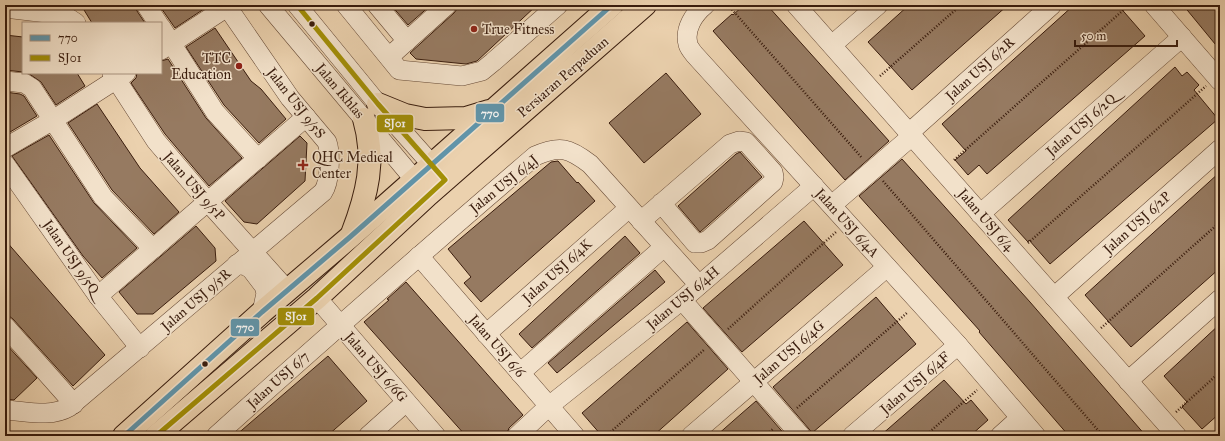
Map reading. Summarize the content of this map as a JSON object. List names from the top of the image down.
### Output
{
  "streets": {
    "main road": ["Persiaran Perpaduan"],
    "street": [
      "Jalan USJ 6/2R",
      "Jalan Ikhlas",
      "Jalan USJ 9/5S",
      "Jalan USJ 6/2Q",
      "Jalan USJ 6/4J",
      "Jalan USJ 9/5P",
      "Jalan USJ 6/4",
      "Jalan USJ 6/4A",
      "Jalan USJ 6/2P",
      "Jalan USJ 9/5Q",
      "Jalan USJ 6/4K",
      "Jalan USJ 6/4H",
      "Jalan USJ 9/5R",
      "Jalan USJ 6/6",
      "Jalan USJ 6/4G",
      "Jalan USJ 6/6G",
      "Jalan USJ 6/7",
      "Jalan USJ 6/4F"
    ]
  },
  "crossings": [
    ["Jalan USJ 6/2R", "Jalan USJ 6/4"],
    ["Jalan USJ 6/2R", "Jalan USJ 6/4A"],
    ["Persiaran Perpaduan", "Jalan Ikhlas"],
    ["Persiaran Perpaduan", "Jalan USJ 9/5P"],
    ["Persiaran Perpaduan", "Jalan USJ 6/6G"],
    ["Jalan USJ 9/5S", "Jalan USJ 9/5P"],
    ["Jalan USJ 9/5S", "Jalan USJ 9/5R"],
    ["Jalan USJ 6/2Q", "Jalan USJ 6/4"],
    ["Jalan USJ 6/4J", "Jalan USJ 6/4K"],
    ["Jalan USJ 6/4J", "Jalan USJ 6/4H"],
    ["Jalan USJ 6/4J", "Jalan USJ 6/6"],
    ["Jalan USJ 6/4J", "Jalan USJ 6/6G"],
    ["Jalan USJ 6/4J", "Jalan USJ 6/7"],
    ["Jalan USJ 9/5P", "Jalan USJ 9/5R"],
    ["Jalan USJ 6/4", "Jalan USJ 6/2P"],
    ["Jalan USJ 6/4A", "Jalan USJ 6/4H"],
    ["Jalan USJ 6/4A", "Jalan USJ 6/4G"],
    ["Jalan USJ 6/4A", "Jalan USJ 6/4F"],
    ["Jalan USJ 9/5Q", "Jalan USJ 9/5R"],
    ["Jalan USJ 6/4K", "Jalan USJ 6/6"],
    ["Jalan USJ 6/4H", "Jalan USJ 6/6"],
    ["Jalan USJ 6/6G", "Jalan USJ 6/7"]
  ],
  "places": {
    "other": ["True Fitness", "TTC Education"],
    "health": ["QHC Medical Center"]
  },
  "lines": ["transit line 770", "transit line SJ01"],
  "legend": ["770", "SJ01"],
  "scale_bar": "50 m"
}
